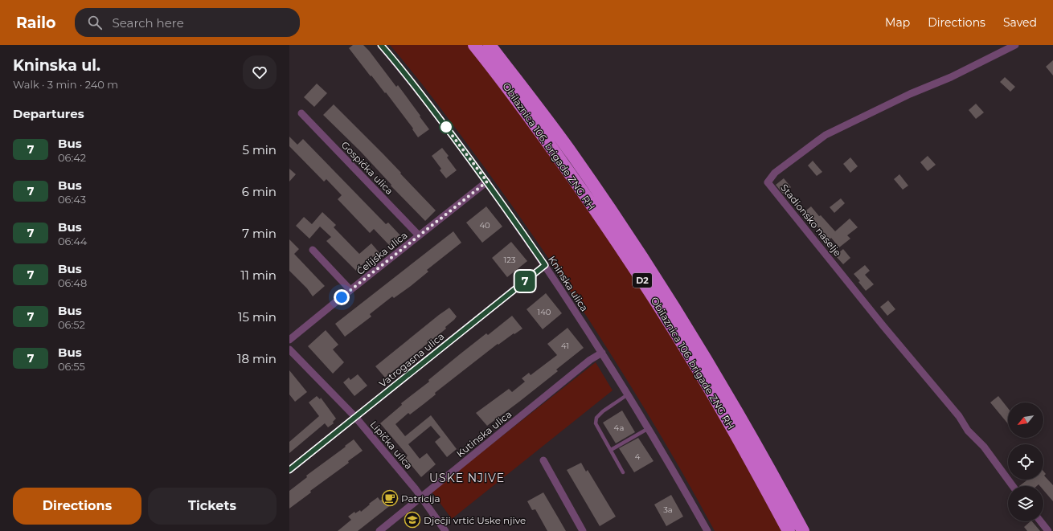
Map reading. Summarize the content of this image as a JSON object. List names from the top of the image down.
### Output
{
  "streets": {
    "highway": ["Obilaznica 106. brigade ZNG RH", "D2"],
    "street": [
      "Gospićka ulica",
      "Stadionsko naselje",
      "Ćelijska ulica",
      "Kninska ulica",
      "Vatrogasna ulica",
      "Kutinska ulica",
      "Lipička ulica"
    ]
  },
  "crossings": [
    ["Gospićka ulica", "Ćelijska ulica"],
    ["Ćelijska ulica", "Kninska ulica"],
    ["Kninska ulica", "Vatrogasna ulica"],
    ["Kninska ulica", "Kutinska ulica"],
    ["Vatrogasna ulica", "Lipička ulica"],
    ["Kutinska ulica", "Lipička ulica"]
  ],
  "districts": ["USKE NJIVE"],
  "places": {
    "cafe": ["Patricija"],
    "school or university": ["Dječji vrtić Uske njive"]
  },
  "lines": ["bus line 7"],
  "house_numbers": [
    "40",
    "123",
    "140",
    "41",
    "4a",
    "4",
    "3a"
  ],
  "north": "bottom left",
  "page": {
    "header": "Railo",
    "search": "Search here",
    "nav": ["Map", "Directions", "Saved"],
    "heading": [
      ["Kninska ul.", "Walk · 3 min · 240 m"],
      "Departures"
    ],
    "on_map": "7",
    "list": [
      {
        "mark": "7",
        "name": "Bus",
        "note": "06:42",
        "value": "5 min"
      },
      {
        "mark": "7",
        "name": "Bus",
        "note": "06:43",
        "value": "6 min"
      },
      {
        "mark": "7",
        "name": "Bus",
        "note": "06:44",
        "value": "7 min"
      },
      {
        "mark": "7",
        "name": "Bus",
        "note": "06:48",
        "value": "11 min"
      },
      {
        "mark": "7",
        "name": "Bus",
        "note": "06:52",
        "value": "15 min"
      },
      {
        "mark": "7",
        "name": "Bus",
        "note": "06:55",
        "value": "18 min"
      }
    ],
    "buttons": ["Directions", "Tickets"]
  }
}
